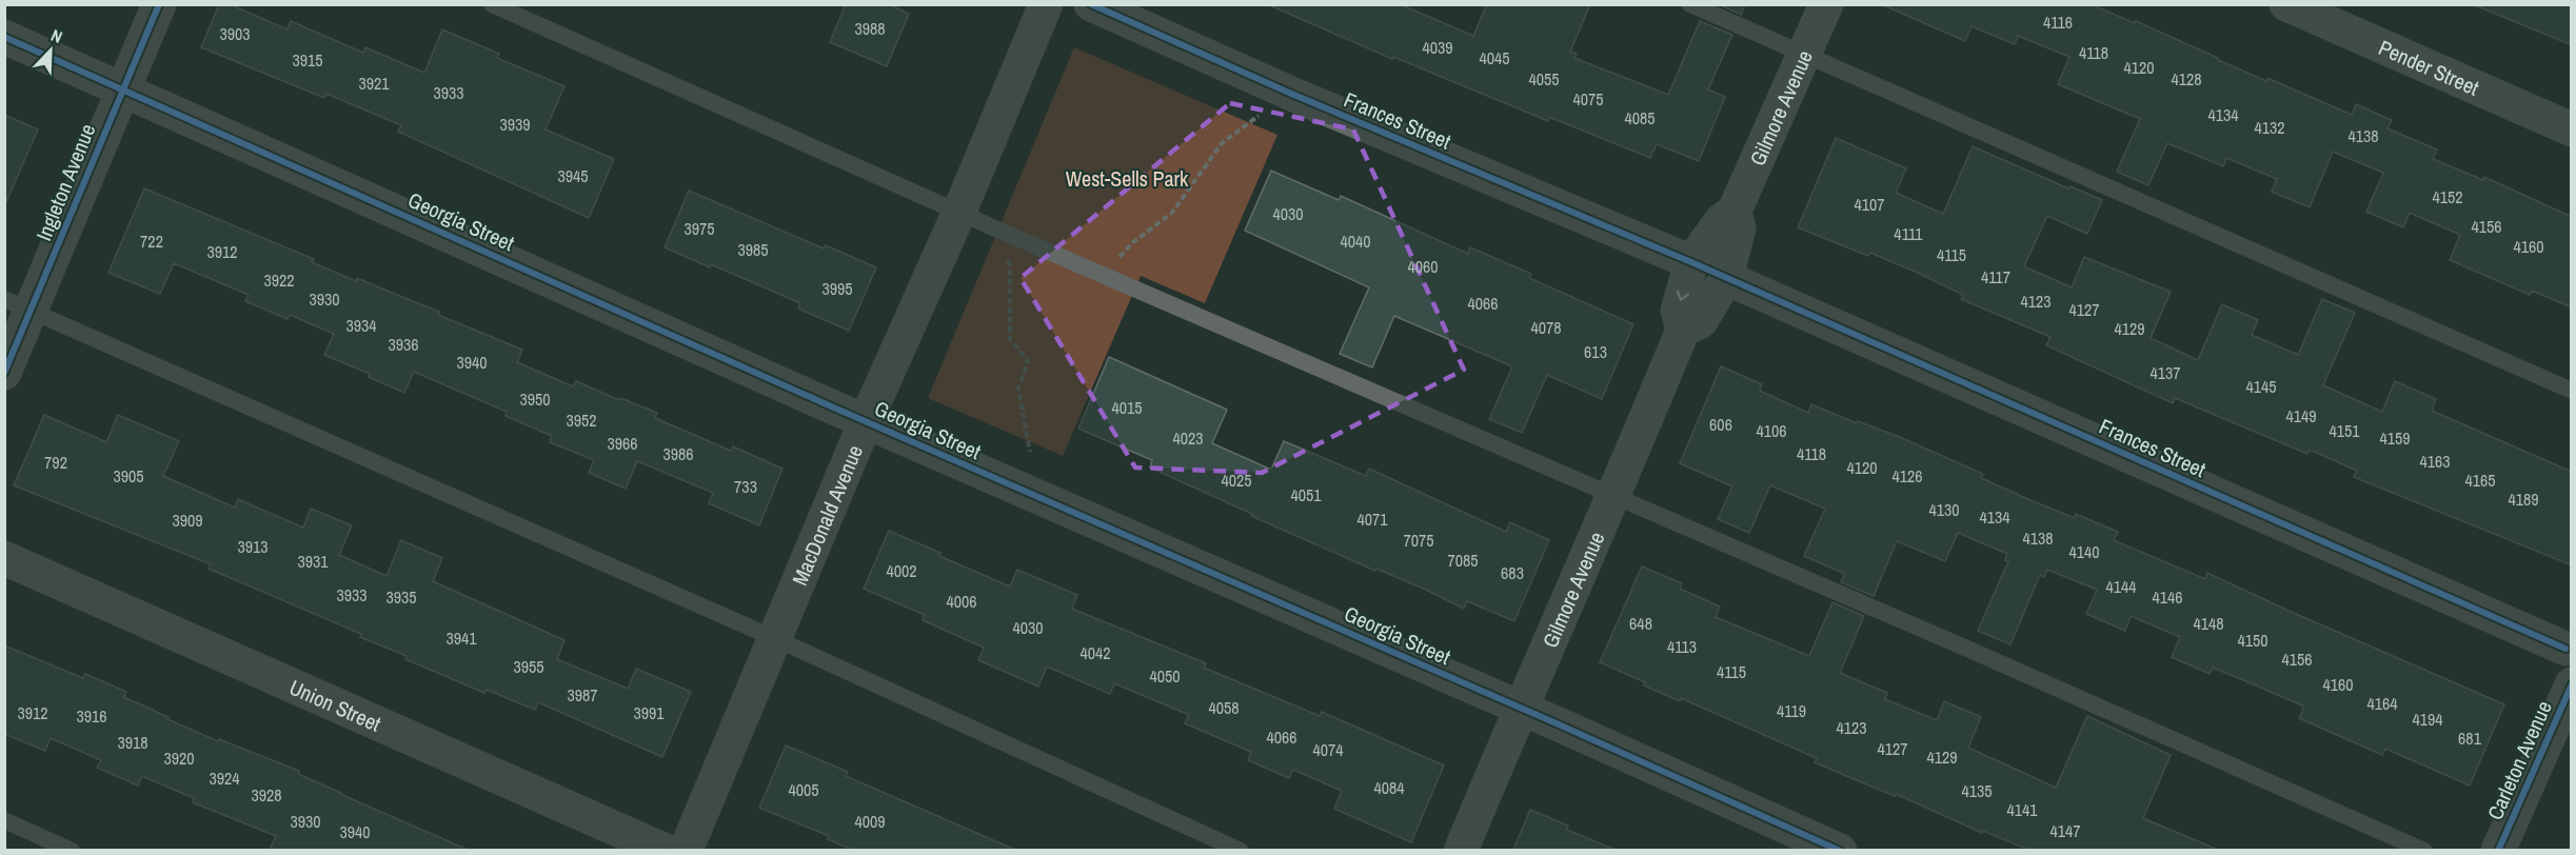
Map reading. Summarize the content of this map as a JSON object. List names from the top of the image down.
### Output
{
  "streets": {
    "street": [
      "Pender Street",
      "Gilmore Avenue",
      "Frances Street",
      "Ingleton Avenue",
      "Georgia Street",
      "MacDonald Avenue",
      "Union Street",
      "Carleton Avenue"
    ]
  },
  "crossings": [
    ["Gilmore Avenue", "Frances Street"],
    ["Gilmore Avenue", "Georgia Street"],
    ["Ingleton Avenue", "Georgia Street"],
    ["Georgia Street", "MacDonald Avenue"]
  ],
  "parks": ["West-Sells Park"],
  "house_numbers": [
    "4116",
    "3988",
    "3903",
    "4039",
    "4118",
    "4045",
    "3915",
    "4120",
    "4055",
    "4128",
    "3921",
    "3933",
    "4075",
    "4134",
    "4085",
    "3939",
    "4132",
    "4138",
    "3945",
    "4152",
    "4107",
    "4030",
    "4156",
    "3975",
    "4111",
    "722",
    "4040",
    "4160",
    "3985",
    "3912",
    "4115",
    "4060",
    "4117",
    "3922",
    "3995",
    "3930",
    "4123",
    "4066",
    "4127",
    "3934",
    "4078",
    "4129",
    "3936",
    "613",
    "3940",
    "4137",
    "4145",
    "3950",
    "4015",
    "4149",
    "3952",
    "606",
    "4106",
    "4151",
    "4023",
    "4159",
    "3966",
    "3986",
    "4118",
    "4163",
    "792",
    "4120",
    "3905",
    "4126",
    "4025",
    "4165",
    "733",
    "4051",
    "4189",
    "4130",
    "4134",
    "4071",
    "3909",
    "4138",
    "7075",
    "3913",
    "4140",
    "7085",
    "3931",
    "4002",
    "683",
    "4144",
    "3933",
    "3935",
    "4146",
    "4006",
    "648",
    "4148",
    "4030",
    "3941",
    "4150",
    "4113",
    "4042",
    "4156",
    "3955",
    "4115",
    "4050",
    "4160",
    "3987",
    "4164",
    "4058",
    "4119",
    "3912",
    "3991",
    "3916",
    "4194",
    "4123",
    "4066",
    "681",
    "3918",
    "4127",
    "4074",
    "4129",
    "3920",
    "3924",
    "4084",
    "4005",
    "4135",
    "3928",
    "4141",
    "3930",
    "4009",
    "4147",
    "3940"
  ],
  "north": "top right"
}
